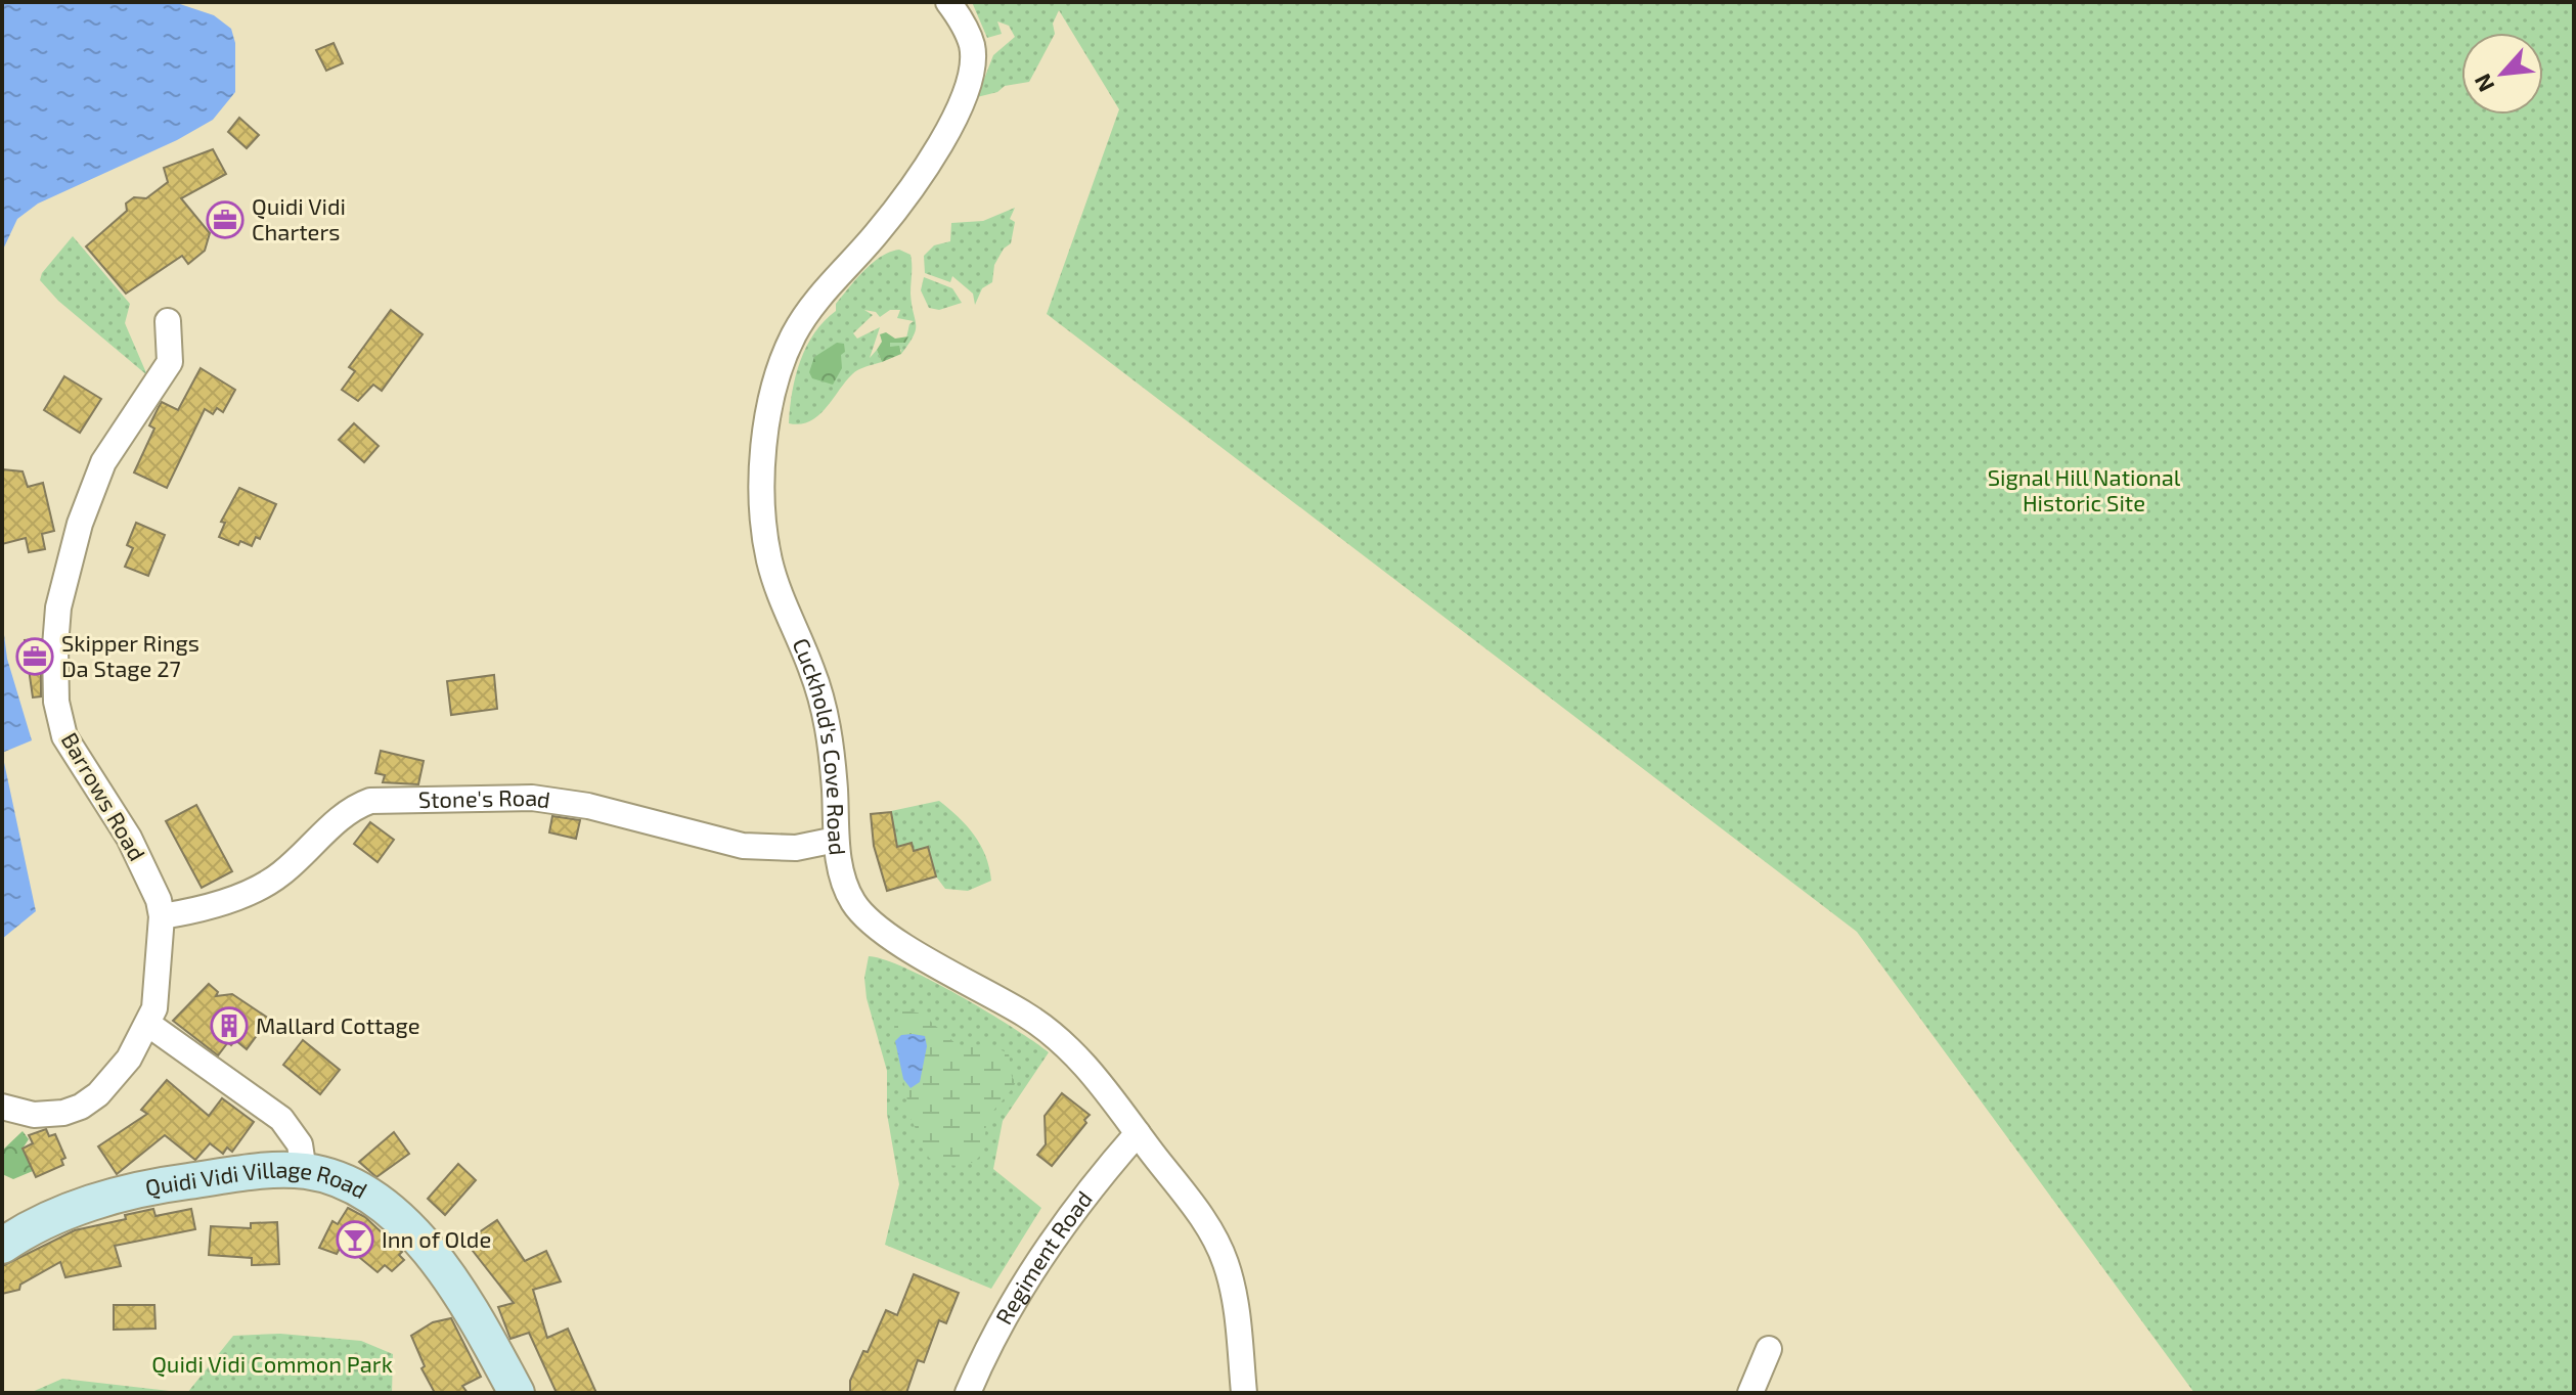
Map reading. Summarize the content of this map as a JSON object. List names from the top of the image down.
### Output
{
  "streets": {
    "street": [
      "Cuckhold's Cove Road",
      "Barrows Road",
      "Stone's Road",
      "Quidi Vidi Village Road",
      "Regiment Road"
    ]
  },
  "crossings": [
    ["Cuckhold's Cove Road", "Stone's Road"],
    ["Cuckhold's Cove Road", "Regiment Road"],
    ["Barrows Road", "Stone's Road"]
  ],
  "parks": ["Signal Hill National Historic Site", "Quidi Vidi Common Park"],
  "places": {
    "office": ["Quidi Vidi Charters", "Skipper Rings Da Stage 27"],
    "building": ["Mallard Cottage"],
    "bar": ["Inn of Olde"]
  },
  "north": "bottom left"
}
